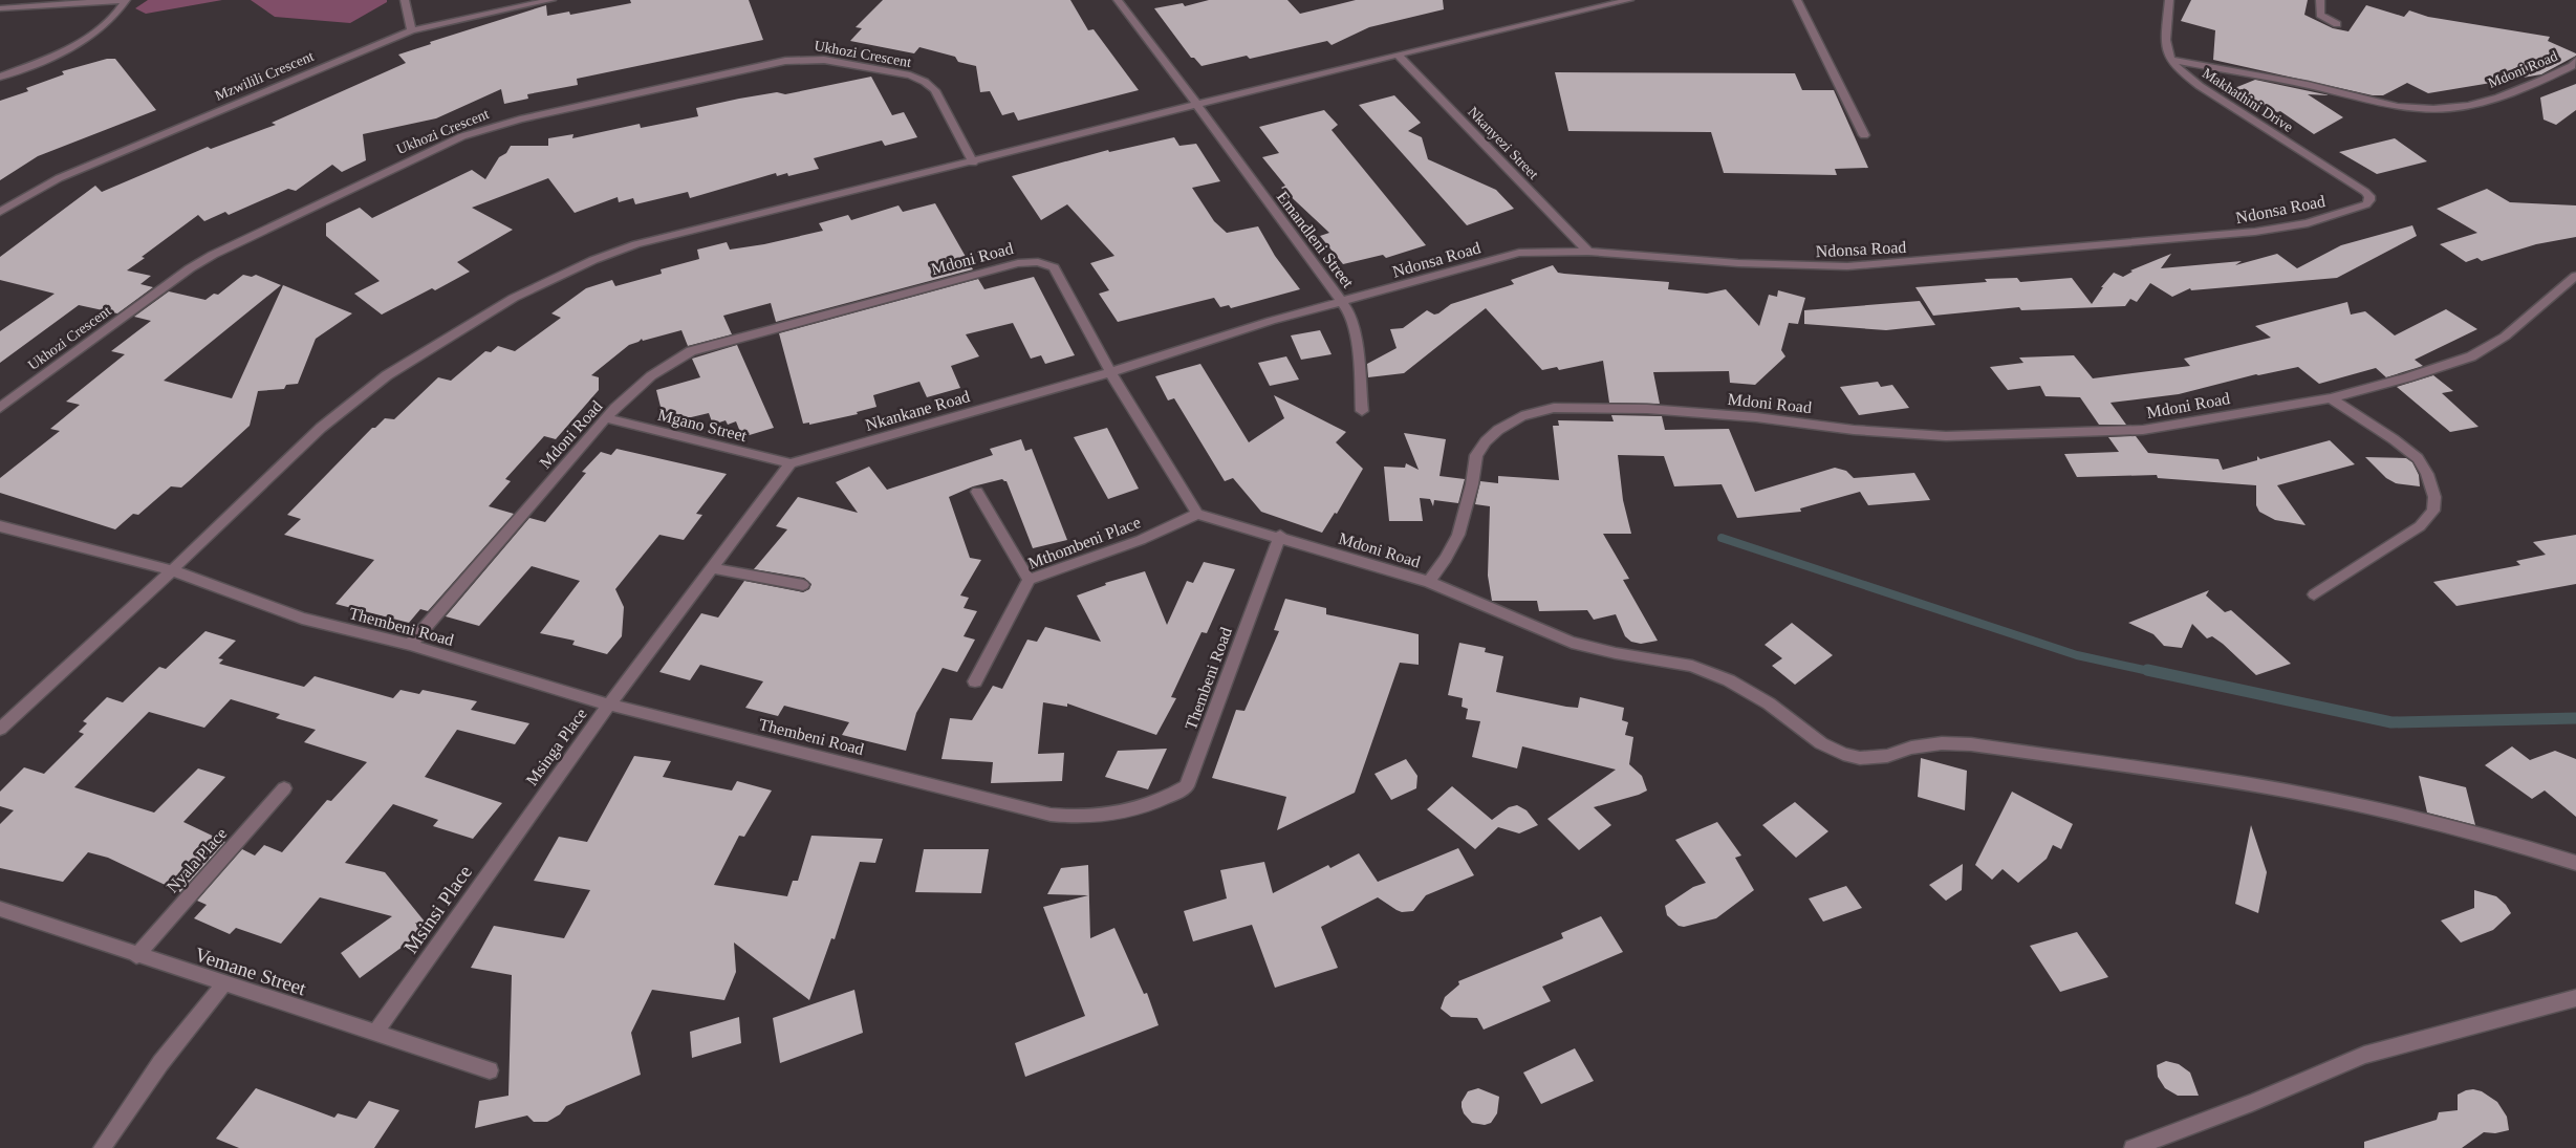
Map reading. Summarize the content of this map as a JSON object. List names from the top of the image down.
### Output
{
  "streets": {
    "street": [
      "Ukhozi Crescent",
      "Mdoni Road",
      "Mzwilili Crescent",
      "Makhathini Drive",
      "Nkanyezi Street",
      "Ndonsa Road",
      "Emandleni Street",
      "Nkankane Road",
      "Mgano Street",
      "Mthombeni Place",
      "Thembeni Road",
      "Msinga Place",
      "Nyala Place",
      "Msinsi Place",
      "Vemane Street"
    ]
  },
  "crossings": [
    ["Mdoni Road", "Makhathini Drive"],
    ["Mdoni Road", "Nkankane Road"],
    ["Mdoni Road", "Mgano Street"],
    ["Mdoni Road", "Mthombeni Place"],
    ["Mdoni Road", "Thembeni Road"],
    ["Makhathini Drive", "Ndonsa Road"],
    ["Nkanyezi Street", "Ndonsa Road"],
    ["Ndonsa Road", "Emandleni Street"],
    ["Ndonsa Road", "Nkankane Road"],
    ["Emandleni Street", "Nkankane Road"],
    ["Nkankane Road", "Mgano Street"],
    ["Thembeni Road", "Msinga Place"],
    ["Msinga Place", "Msinsi Place"],
    ["Nyala Place", "Vemane Street"],
    ["Msinsi Place", "Vemane Street"]
  ]
}
